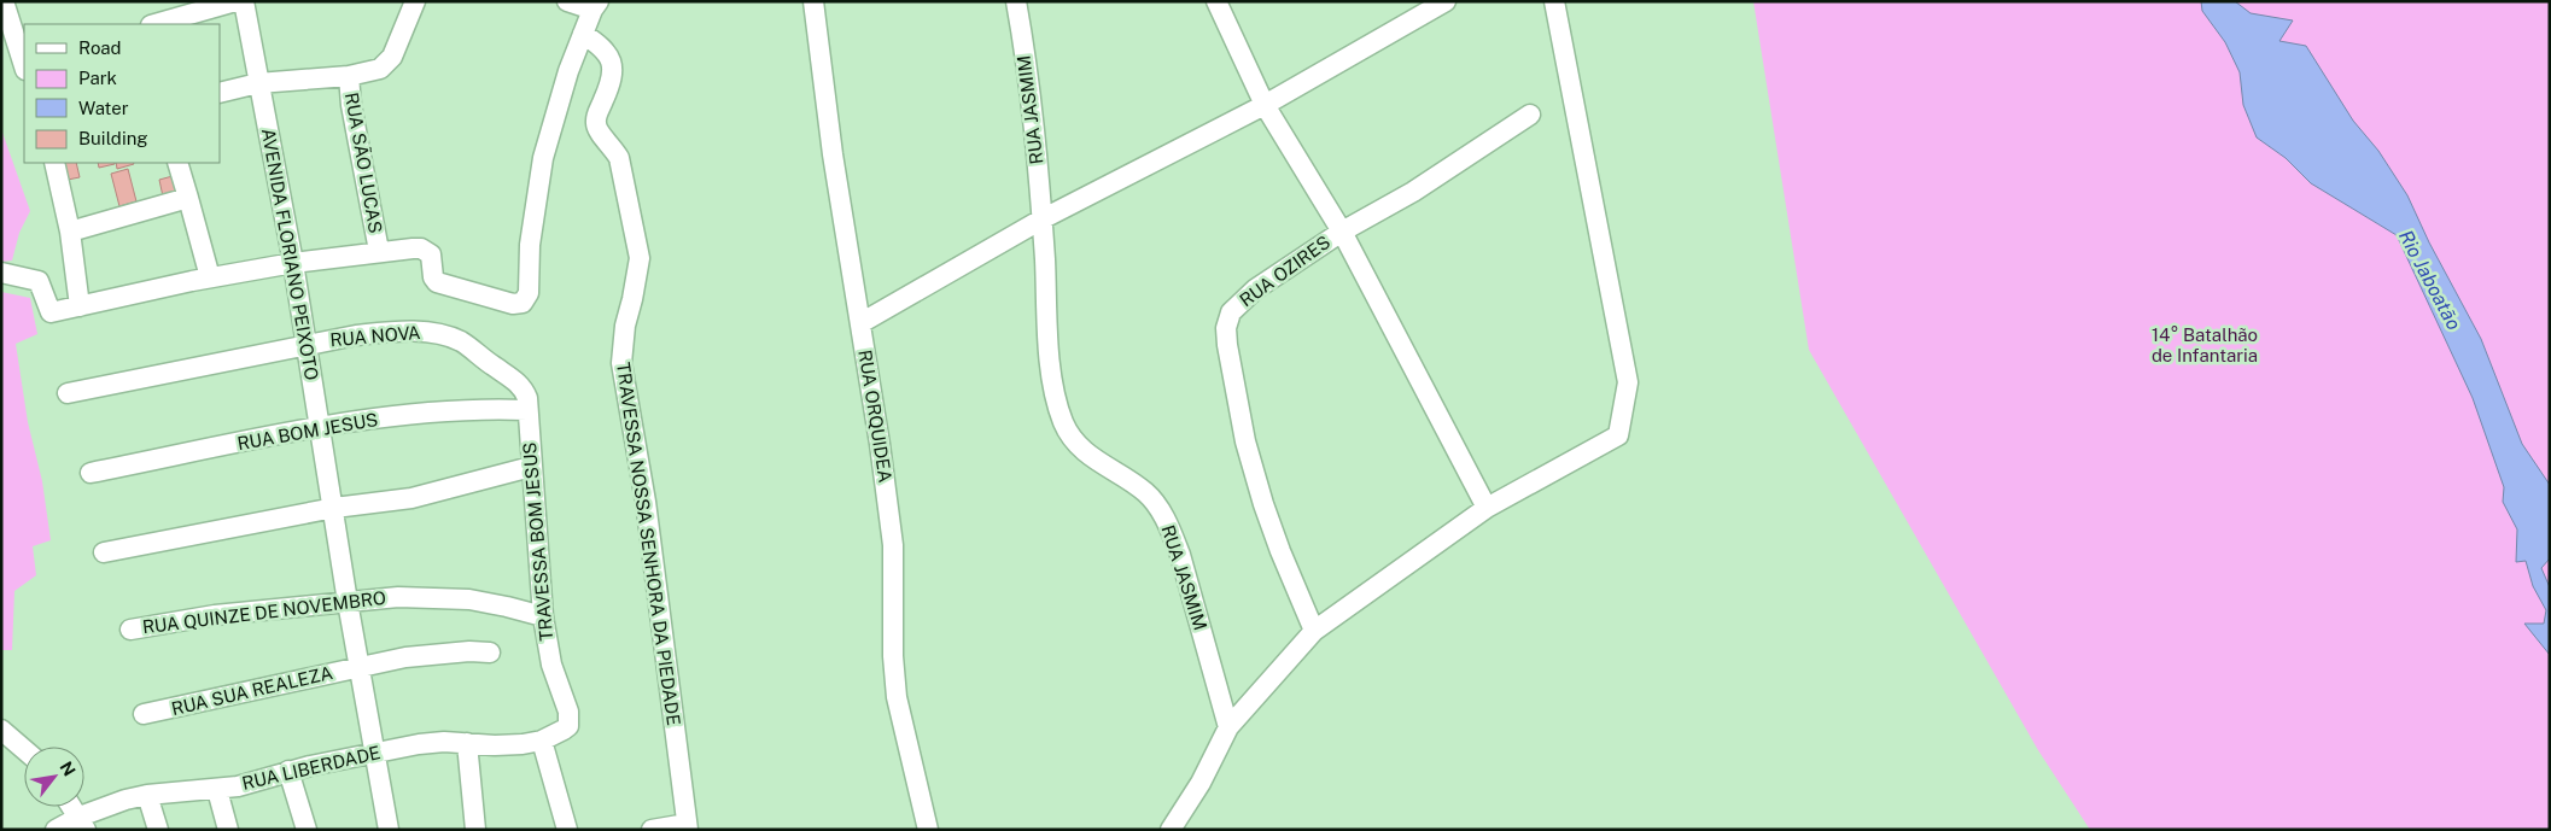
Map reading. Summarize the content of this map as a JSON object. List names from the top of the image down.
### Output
{
  "streets": {
    "street": [
      "RUA JASMIM",
      "RUA SÃO LUCAS",
      "AVENIDA FLORIANO PEIXOTO",
      "RUA OZIRES",
      "RUA NOVA",
      "RUA ORQUIDEA",
      "RUA BOM JESUS",
      "TRAVESSA BOM JESUS",
      "TRAVESSA NOSSA SENHORA DA PIEDADE",
      "RUA QUINZE DE NOVEMBRO",
      "RUA SUA REALEZA",
      "RUA LIBERDADE"
    ]
  },
  "crossings": [
    ["AVENIDA FLORIANO PEIXOTO", "RUA NOVA"],
    ["AVENIDA FLORIANO PEIXOTO", "RUA BOM JESUS"],
    ["AVENIDA FLORIANO PEIXOTO", "RUA QUINZE DE NOVEMBRO"],
    ["AVENIDA FLORIANO PEIXOTO", "RUA SUA REALEZA"],
    ["AVENIDA FLORIANO PEIXOTO", "RUA LIBERDADE"],
    ["RUA NOVA", "RUA BOM JESUS"],
    ["RUA NOVA", "TRAVESSA BOM JESUS"],
    ["RUA BOM JESUS", "TRAVESSA BOM JESUS"],
    ["TRAVESSA BOM JESUS", "RUA QUINZE DE NOVEMBRO"],
    ["TRAVESSA BOM JESUS", "RUA LIBERDADE"]
  ],
  "water": ["Rio Jaboatão"],
  "parks": ["14° Batalhão de Infantaria"],
  "legend": [
    "Road",
    "Park",
    "Water",
    "Building"
  ],
  "north": "top right"
}
